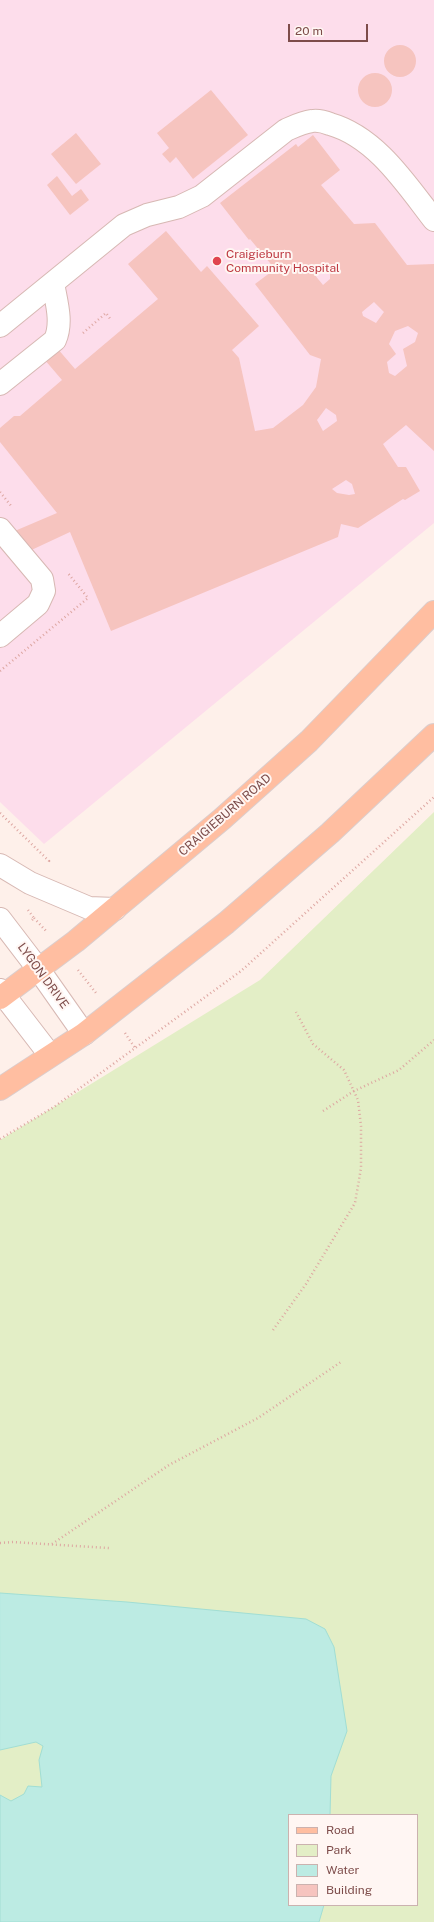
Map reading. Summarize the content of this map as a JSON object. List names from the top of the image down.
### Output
{
  "streets": {
    "main road": ["CRAIGIEBURN ROAD"],
    "street": ["LYGON DRIVE"]
  },
  "crossings": [
    ["CRAIGIEBURN ROAD", "LYGON DRIVE"]
  ],
  "places": ["Craigieburn Community Hospital"],
  "legend": [
    "Road",
    "Park",
    "Water",
    "Building"
  ],
  "scale_bar": "20 m"
}
